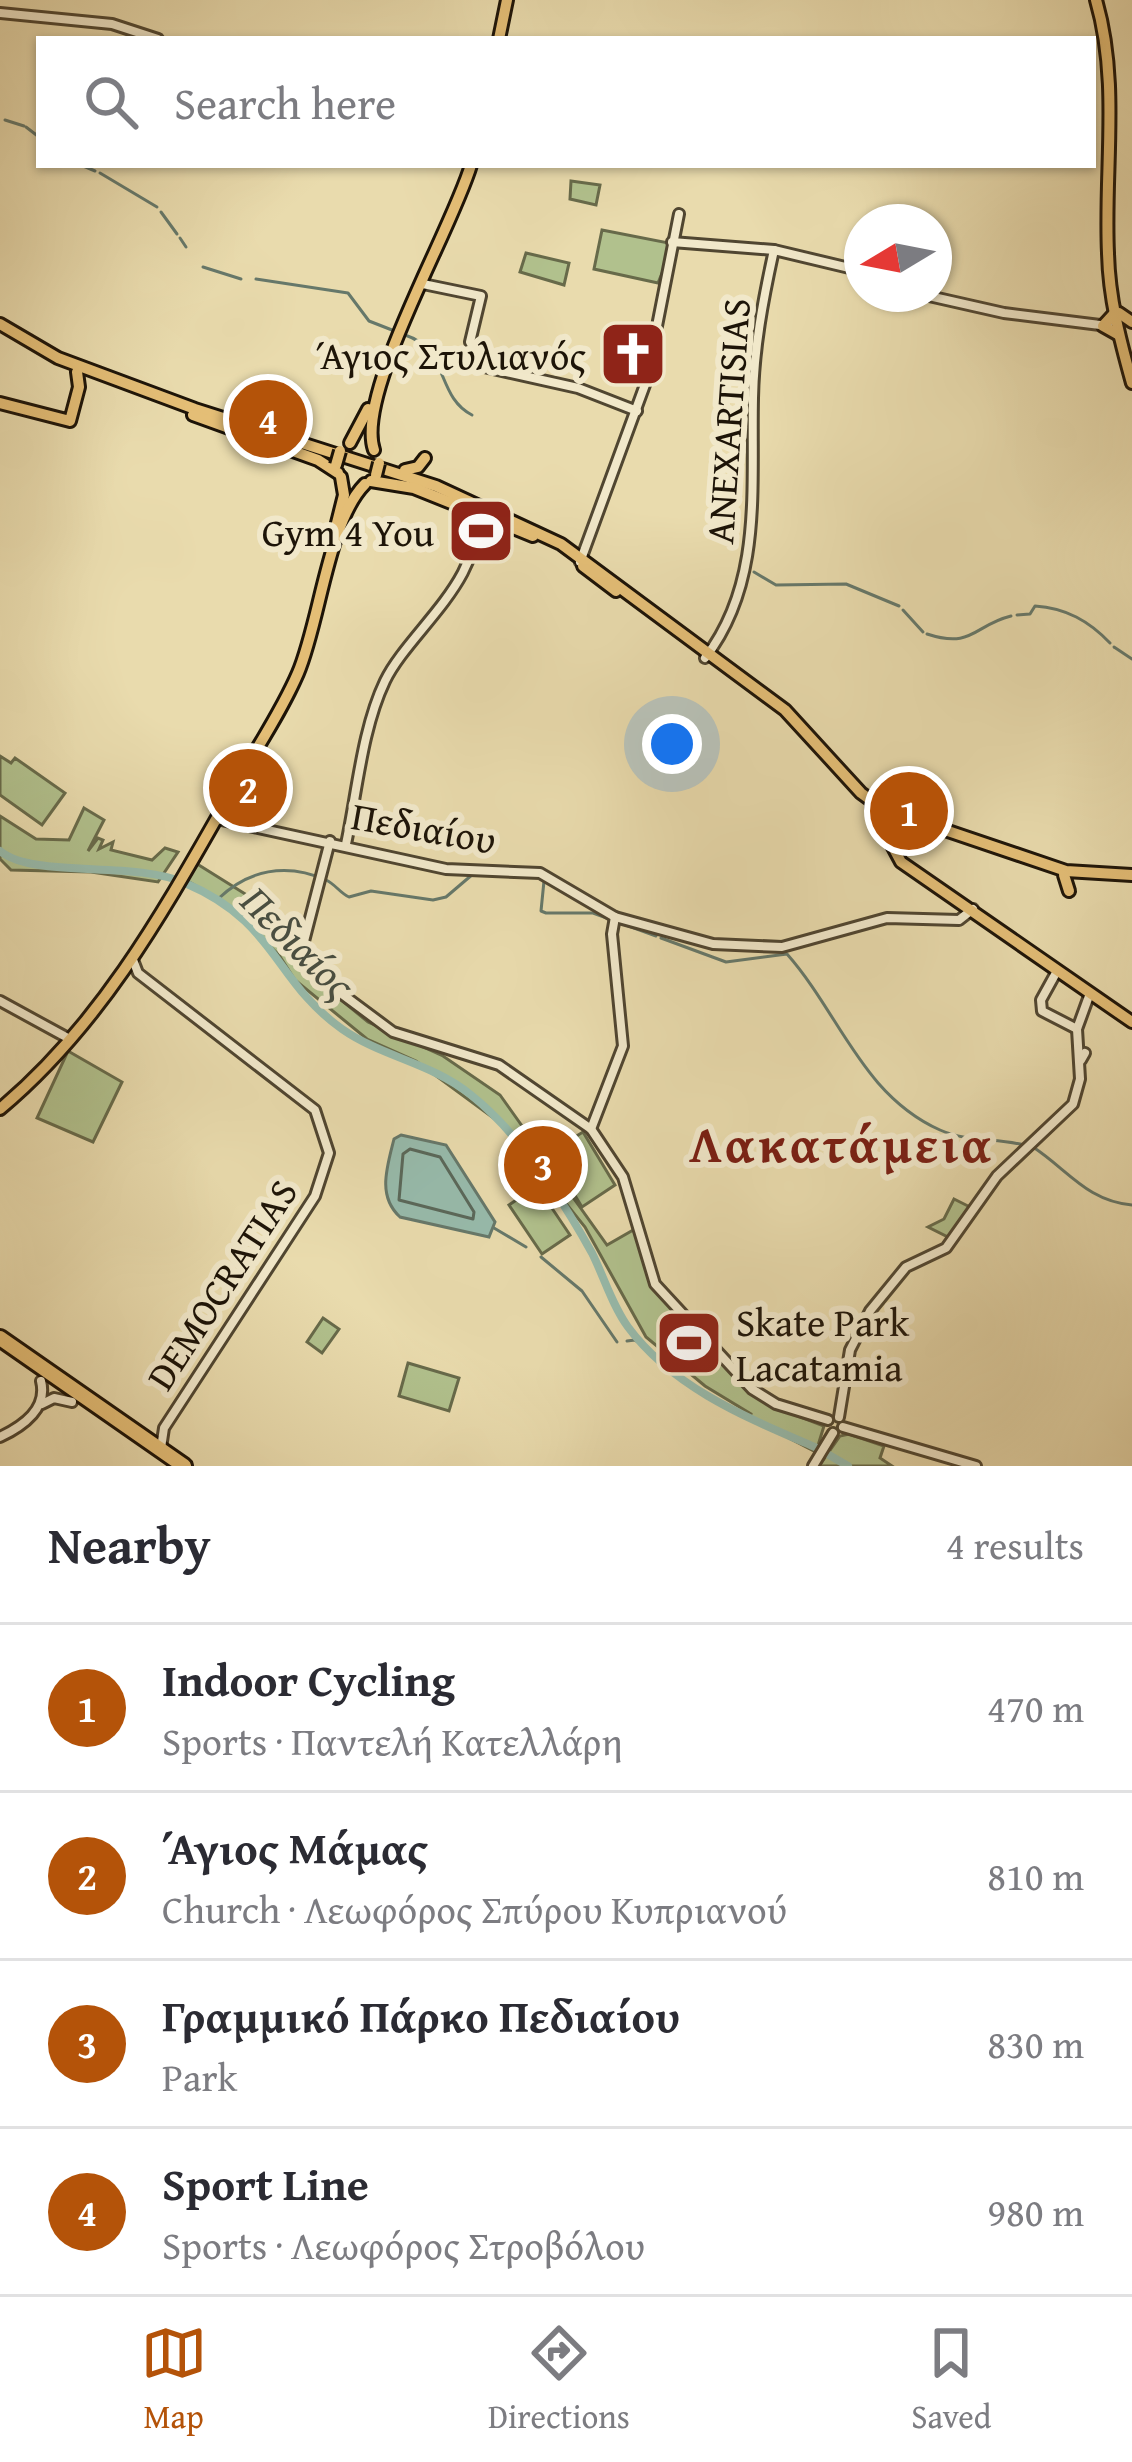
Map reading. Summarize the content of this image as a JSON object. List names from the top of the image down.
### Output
{
  "streets": {
    "street": ["ANEXARTISIAS", "Πεδιαίου", "DEMOCRATIAS"]
  },
  "districts": ["Λακατάμεια"],
  "water": ["Πεδιαίος"],
  "places": {
    "church": ["Άγιος Στυλιανός"],
    "sports": ["Gym 4 You", "Skate Park Lacatamia"]
  },
  "north": "left",
  "page": {
    "search": "Search here",
    "pins": [
      "4",
      "2",
      "1",
      "3"
    ],
    "heading": ["Nearby", "4 results"],
    "list": [
      {
        "mark": "1",
        "name": "Indoor Cycling",
        "note": "Sports · Παντελή Κατελλάρη",
        "value": "470 m"
      },
      {
        "mark": "2",
        "name": "Άγιος Μάμας",
        "note": "Church · Λεωφόρος Σπύρου Κυπριανού",
        "value": "810 m"
      },
      {
        "mark": "3",
        "name": "Γραμμικό Πάρκο Πεδιαίου",
        "note": "Park",
        "value": "830 m"
      },
      {
        "mark": "4",
        "name": "Sport Line",
        "note": "Sports · Λεωφόρος Στροβόλου",
        "value": "980 m"
      }
    ],
    "nav": ["Map", "Directions", "Saved"]
  }
}
